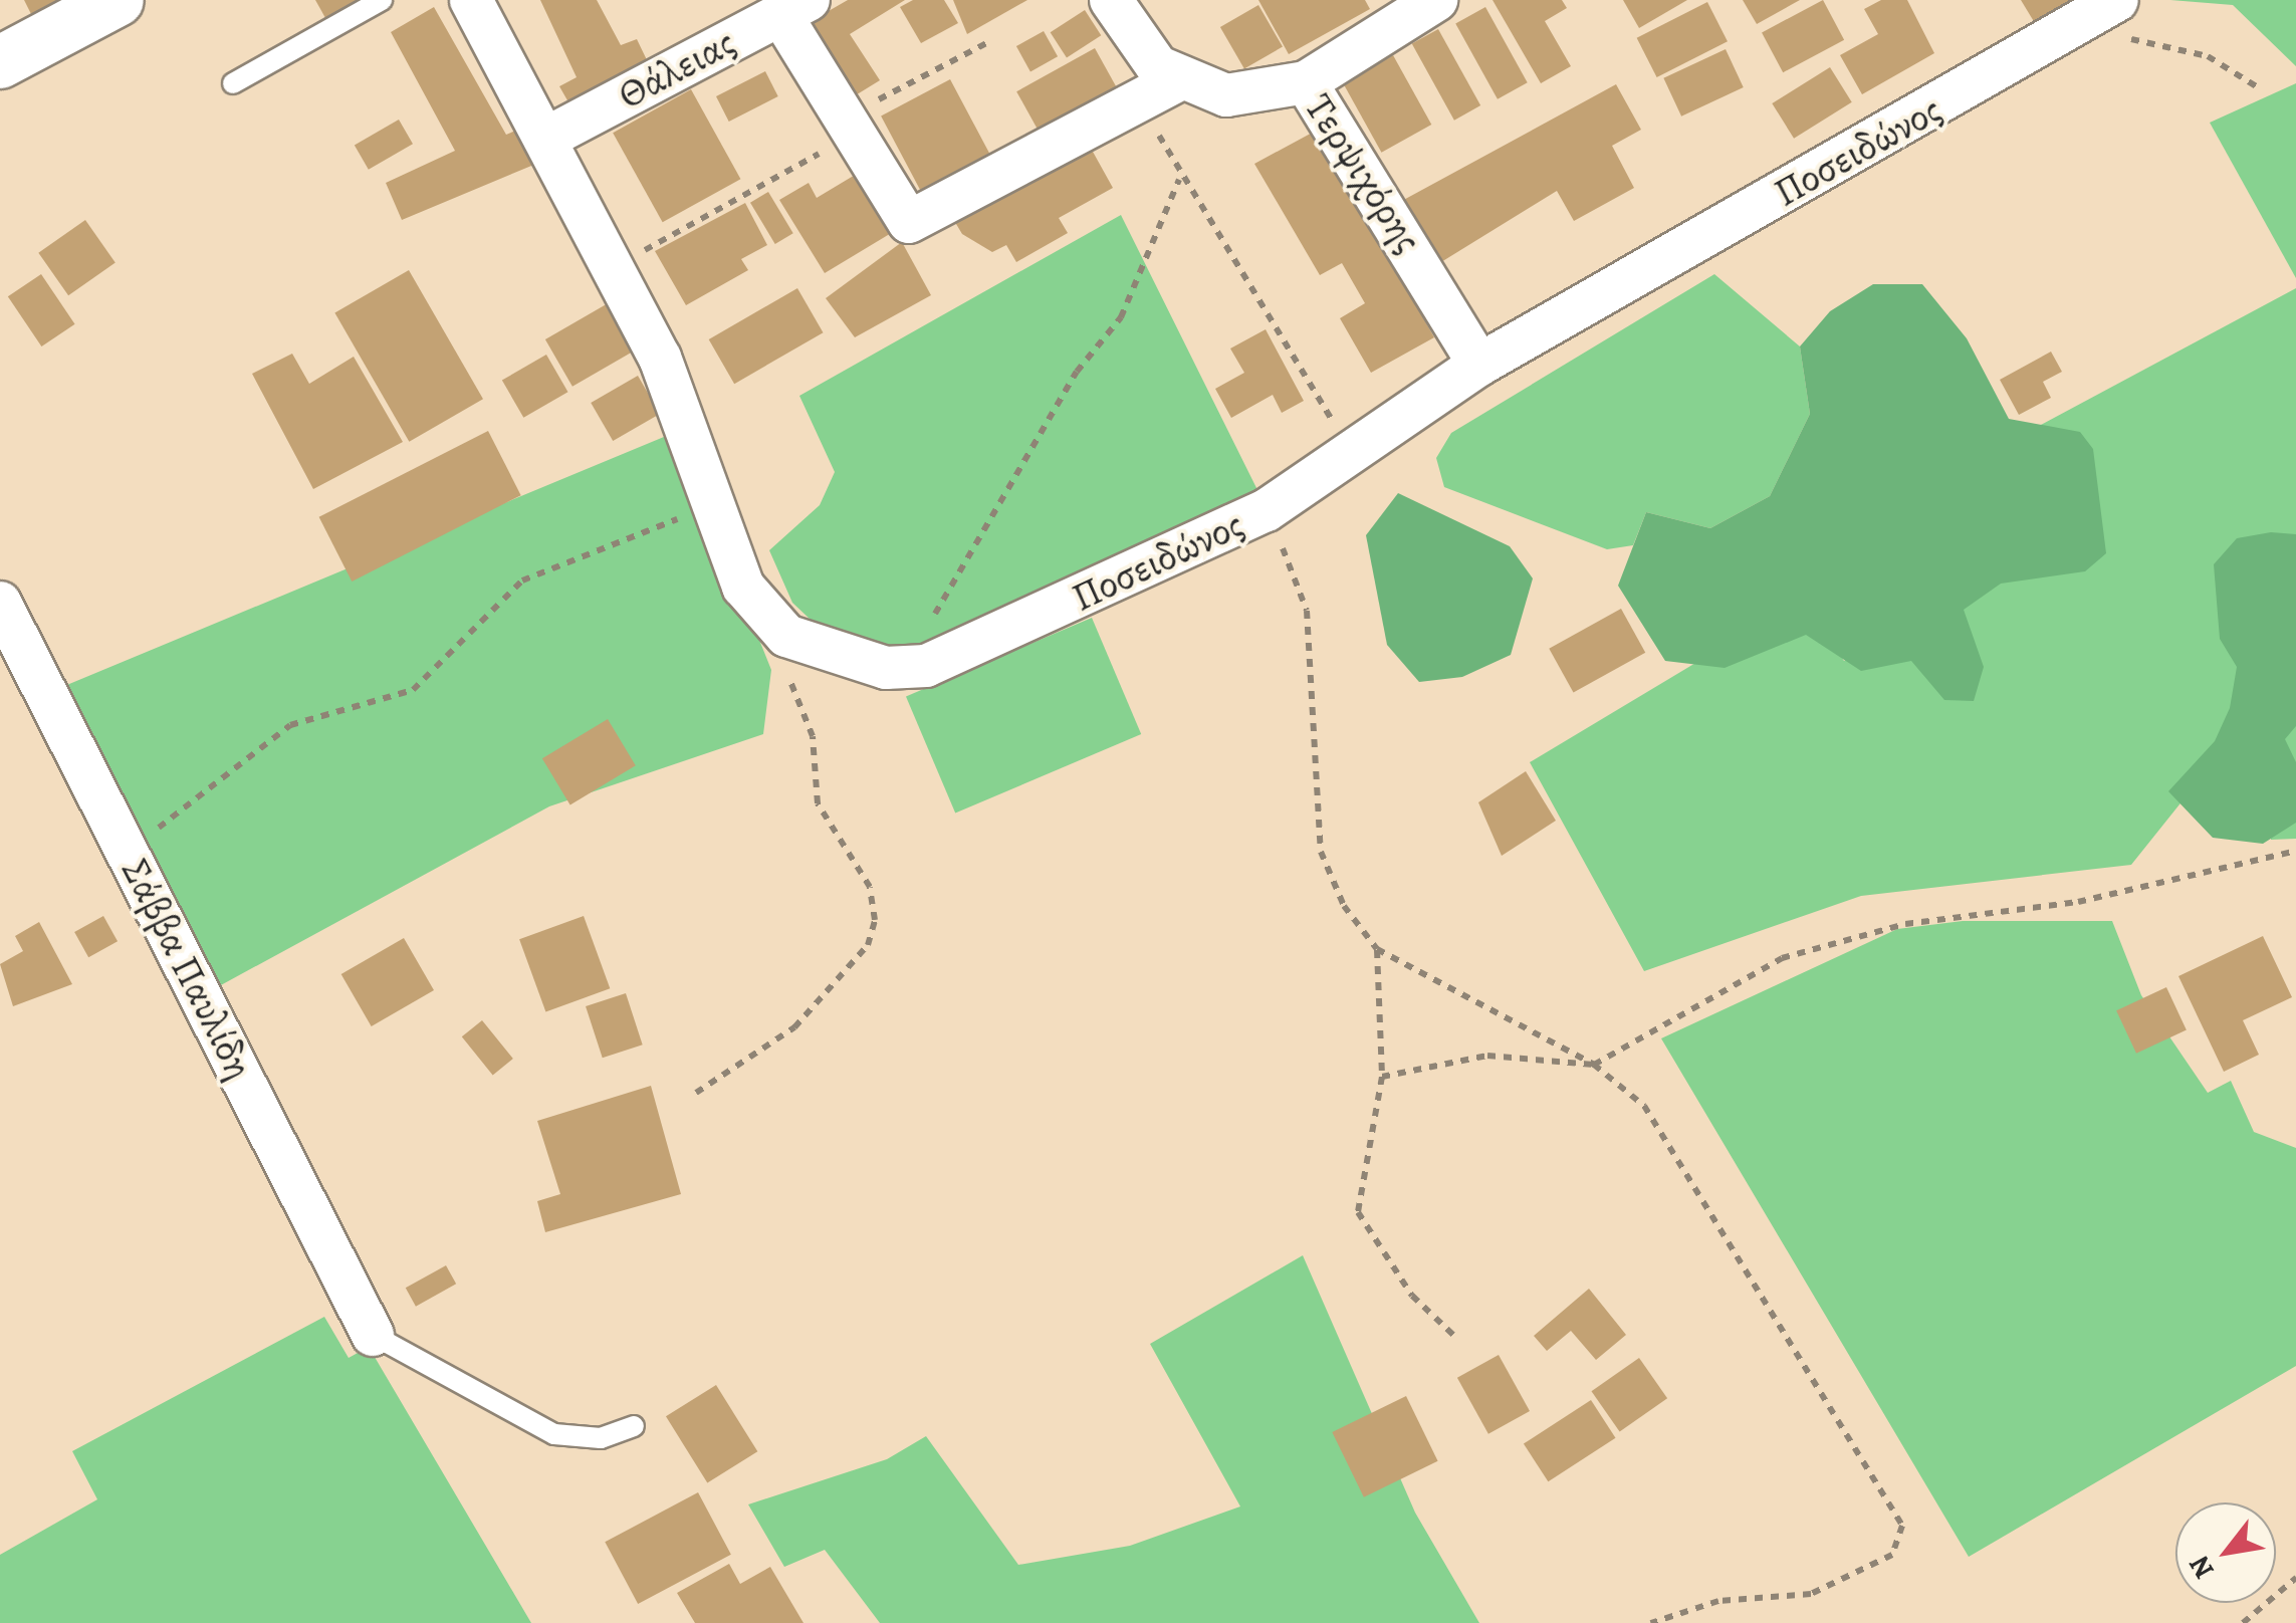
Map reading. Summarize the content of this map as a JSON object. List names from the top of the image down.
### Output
{
  "streets": {
    "street": [
      "Θάλειας",
      "Ποσειδώνος",
      "Τερψιχόρης",
      "Σάββα Παυλίδη"
    ]
  },
  "crossings": [
    ["Θάλειας", "Ποσειδώνος"],
    ["Ποσειδώνος", "Τερψιχόρης"]
  ],
  "north": "bottom left"
}
